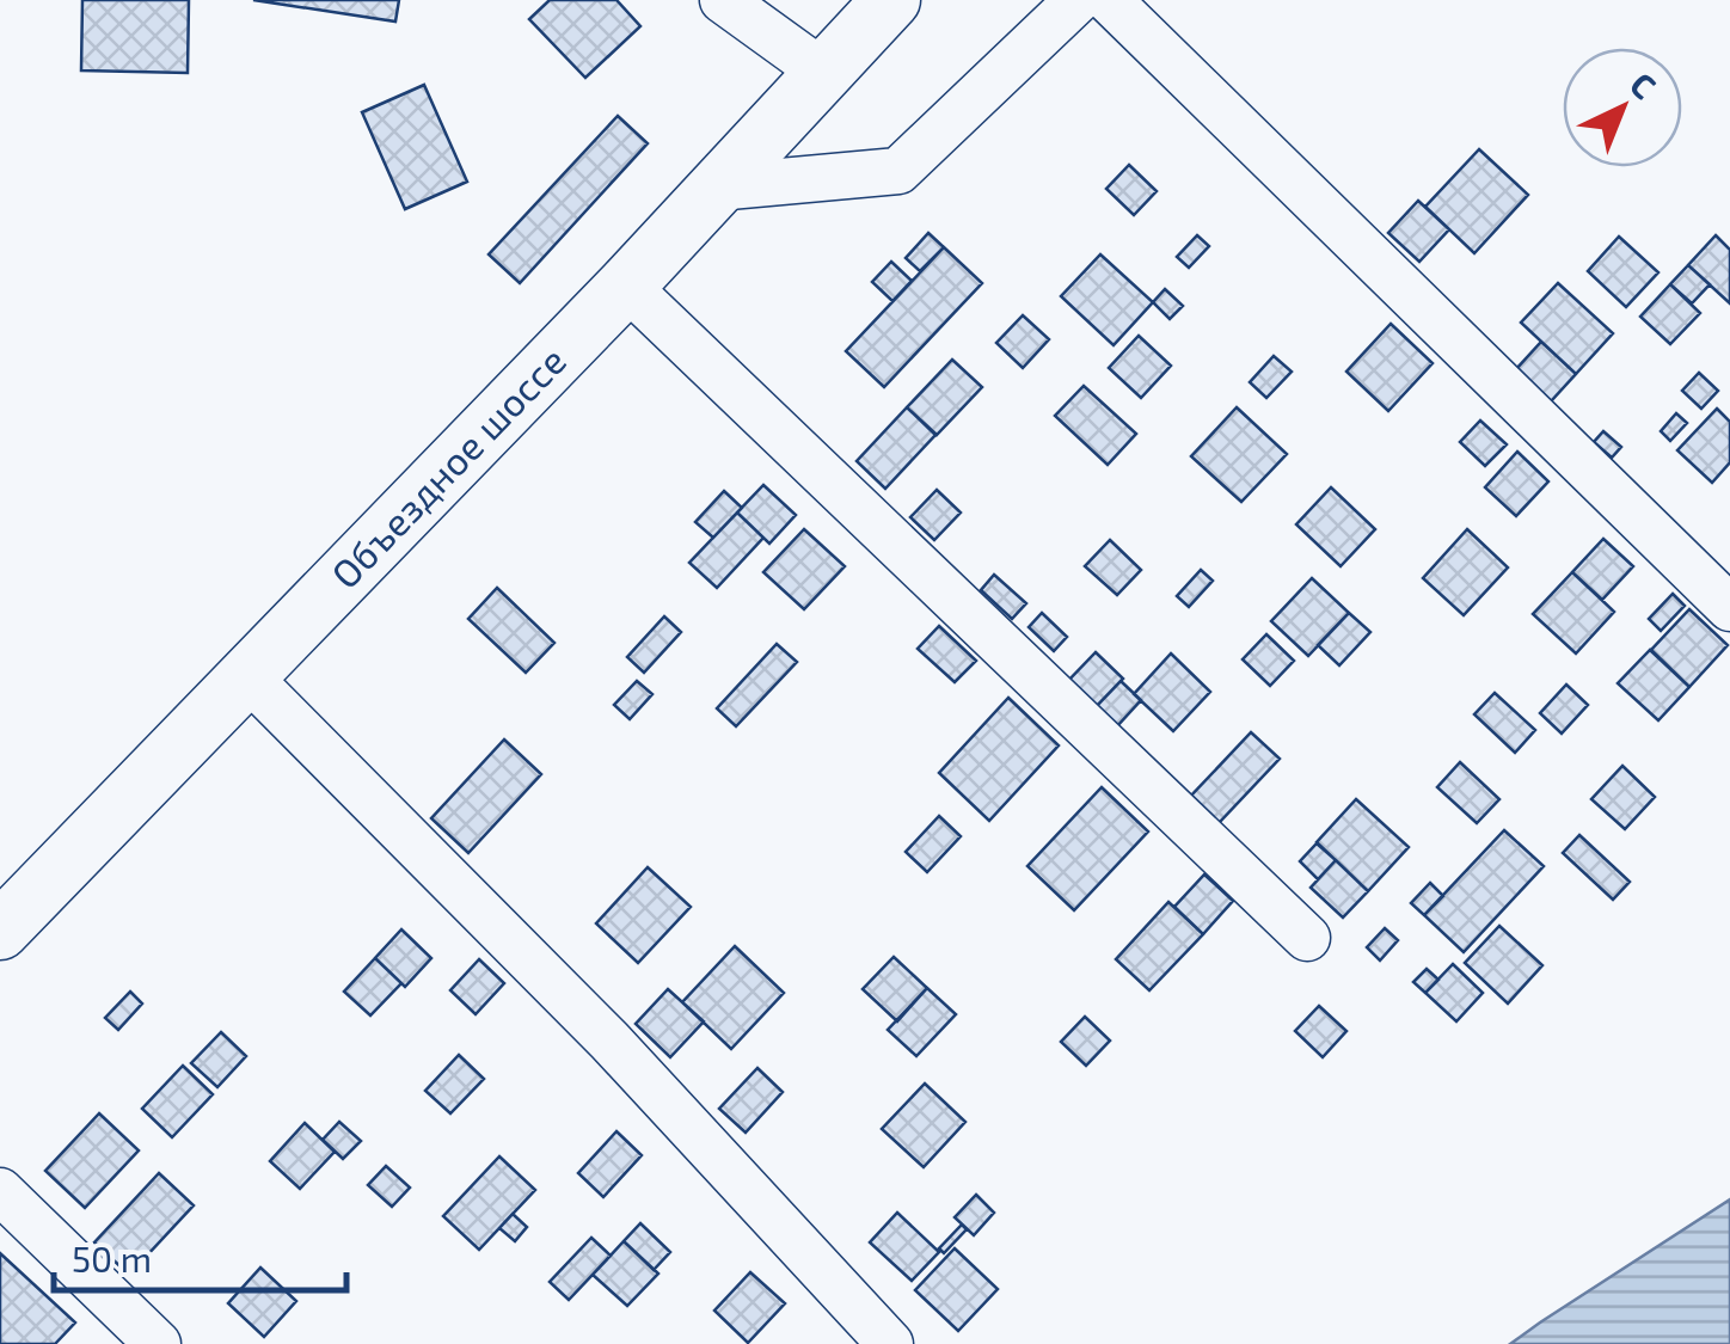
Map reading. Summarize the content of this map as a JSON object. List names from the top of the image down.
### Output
{
  "streets": {
    "main road": ["Объездное шоссе"]
  },
  "scale_bar": "50 m",
  "north": "top right"
}
